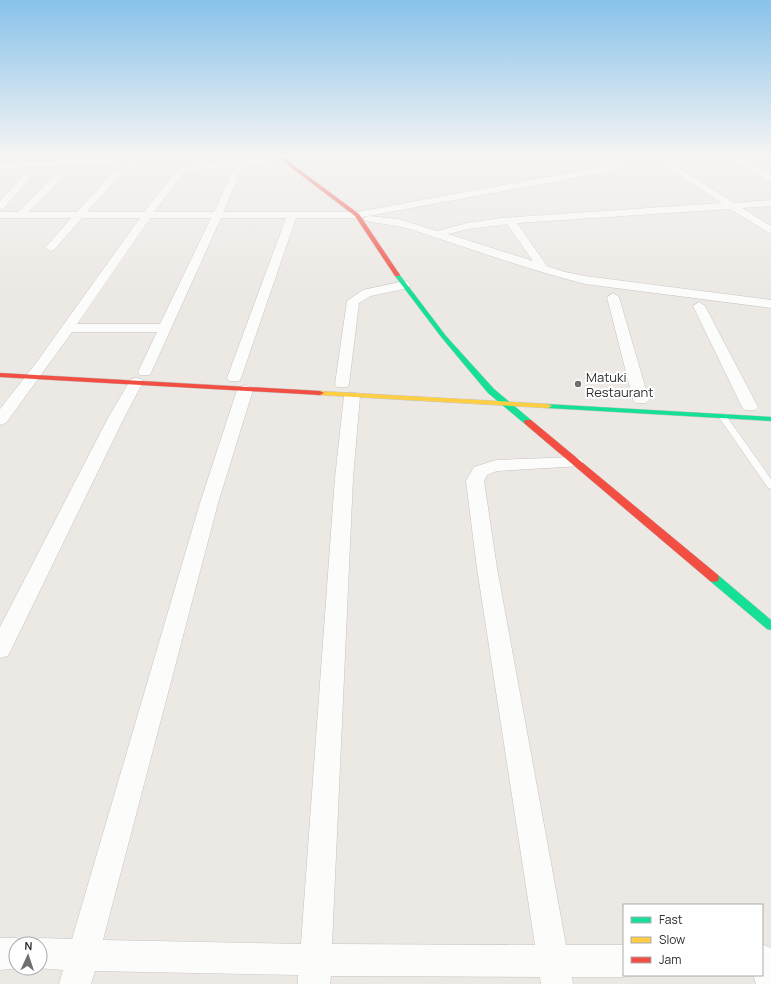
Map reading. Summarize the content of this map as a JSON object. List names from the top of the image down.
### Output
{
  "places": ["Matuki Restaurant"],
  "legend": ["Fast", "Slow", "Jam"],
  "north": "top"
}
